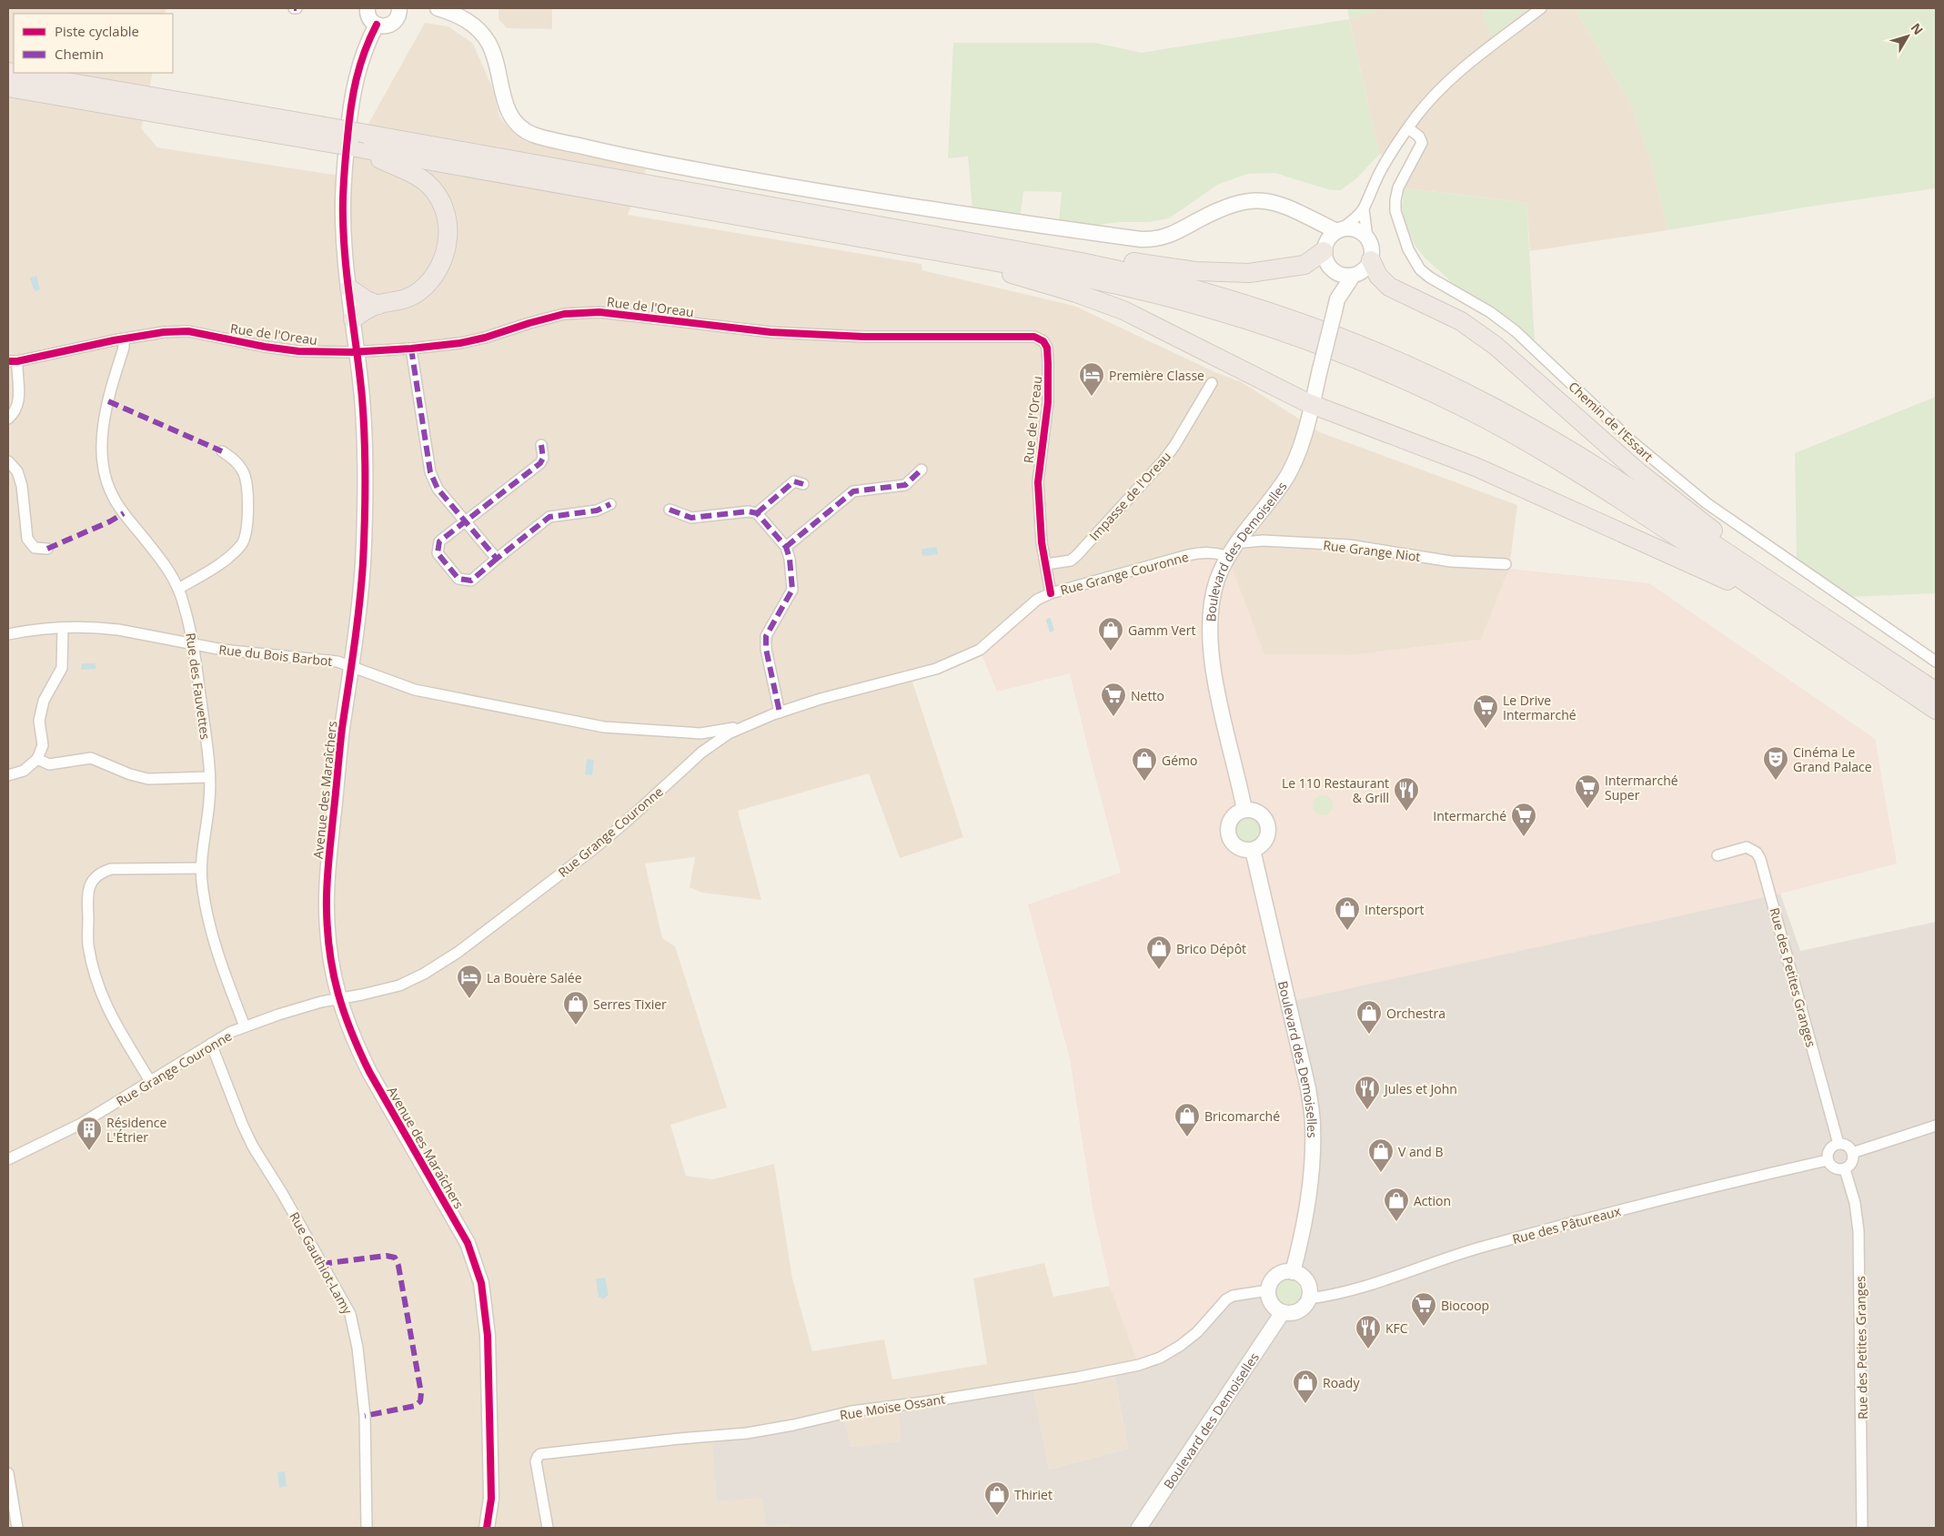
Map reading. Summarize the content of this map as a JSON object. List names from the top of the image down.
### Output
{
  "streets": {
    "street": [
      "Rue de l'Oreau",
      "Chemin de l'Essart",
      "Impasse de l'Oreau",
      "Rue Grange Niot",
      "Boulevard des Demoiselles",
      "Rue Grange Couronne",
      "Rue du Bois Barbot",
      "Rue des Fauvettes",
      "Avenue des Maraîchers",
      "Rue des Petites Granges",
      "Rue des Pâtureaux",
      "Rue Gauthiot-Lamy",
      "Rue Moïse Ossant"
    ]
  },
  "crossings": [
    ["Rue de l'Oreau", "Impasse de l'Oreau"],
    ["Rue de l'Oreau", "Rue Grange Couronne"],
    ["Rue de l'Oreau", "Rue des Fauvettes"],
    ["Rue de l'Oreau", "Avenue des Maraîchers"],
    ["Rue Grange Niot", "Boulevard des Demoiselles"],
    ["Boulevard des Demoiselles", "Rue Grange Couronne"],
    ["Boulevard des Demoiselles", "Rue des Pâtureaux"],
    ["Boulevard des Demoiselles", "Rue Moïse Ossant"],
    ["Rue Grange Couronne", "Rue du Bois Barbot"],
    ["Rue Grange Couronne", "Rue des Fauvettes"],
    ["Rue Grange Couronne", "Avenue des Maraîchers"],
    ["Rue Grange Couronne", "Rue Gauthiot-Lamy"],
    ["Rue du Bois Barbot", "Rue des Fauvettes"],
    ["Rue du Bois Barbot", "Avenue des Maraîchers"],
    ["Rue des Petites Granges", "Rue des Pâtureaux"],
    ["Rue des Pâtureaux", "Rue Moïse Ossant"]
  ],
  "places": {
    "hotel": ["Première Classe", "La Bouère Salée"],
    "shop": [
      "Gamm Vert",
      "Gémo",
      "Intersport",
      "Brico Dépôt",
      "Serres Tixier",
      "Orchestra",
      "Bricomarché",
      "V and B",
      "Action",
      "Roady",
      "Thiriet"
    ],
    "supermarket": [
      "Netto",
      "Le Drive Intermarché",
      "Intermarché Super",
      "Intermarché",
      "Biocoop"
    ],
    "theatre": ["Cinéma Le Grand Palace"],
    "restaurant": ["Le 110 Restaurant & Grill", "Jules et John", "KFC"],
    "building": ["Résidence L'Étrier"]
  },
  "legend": ["Piste cyclable", "Chemin"],
  "north": "top right"
}
